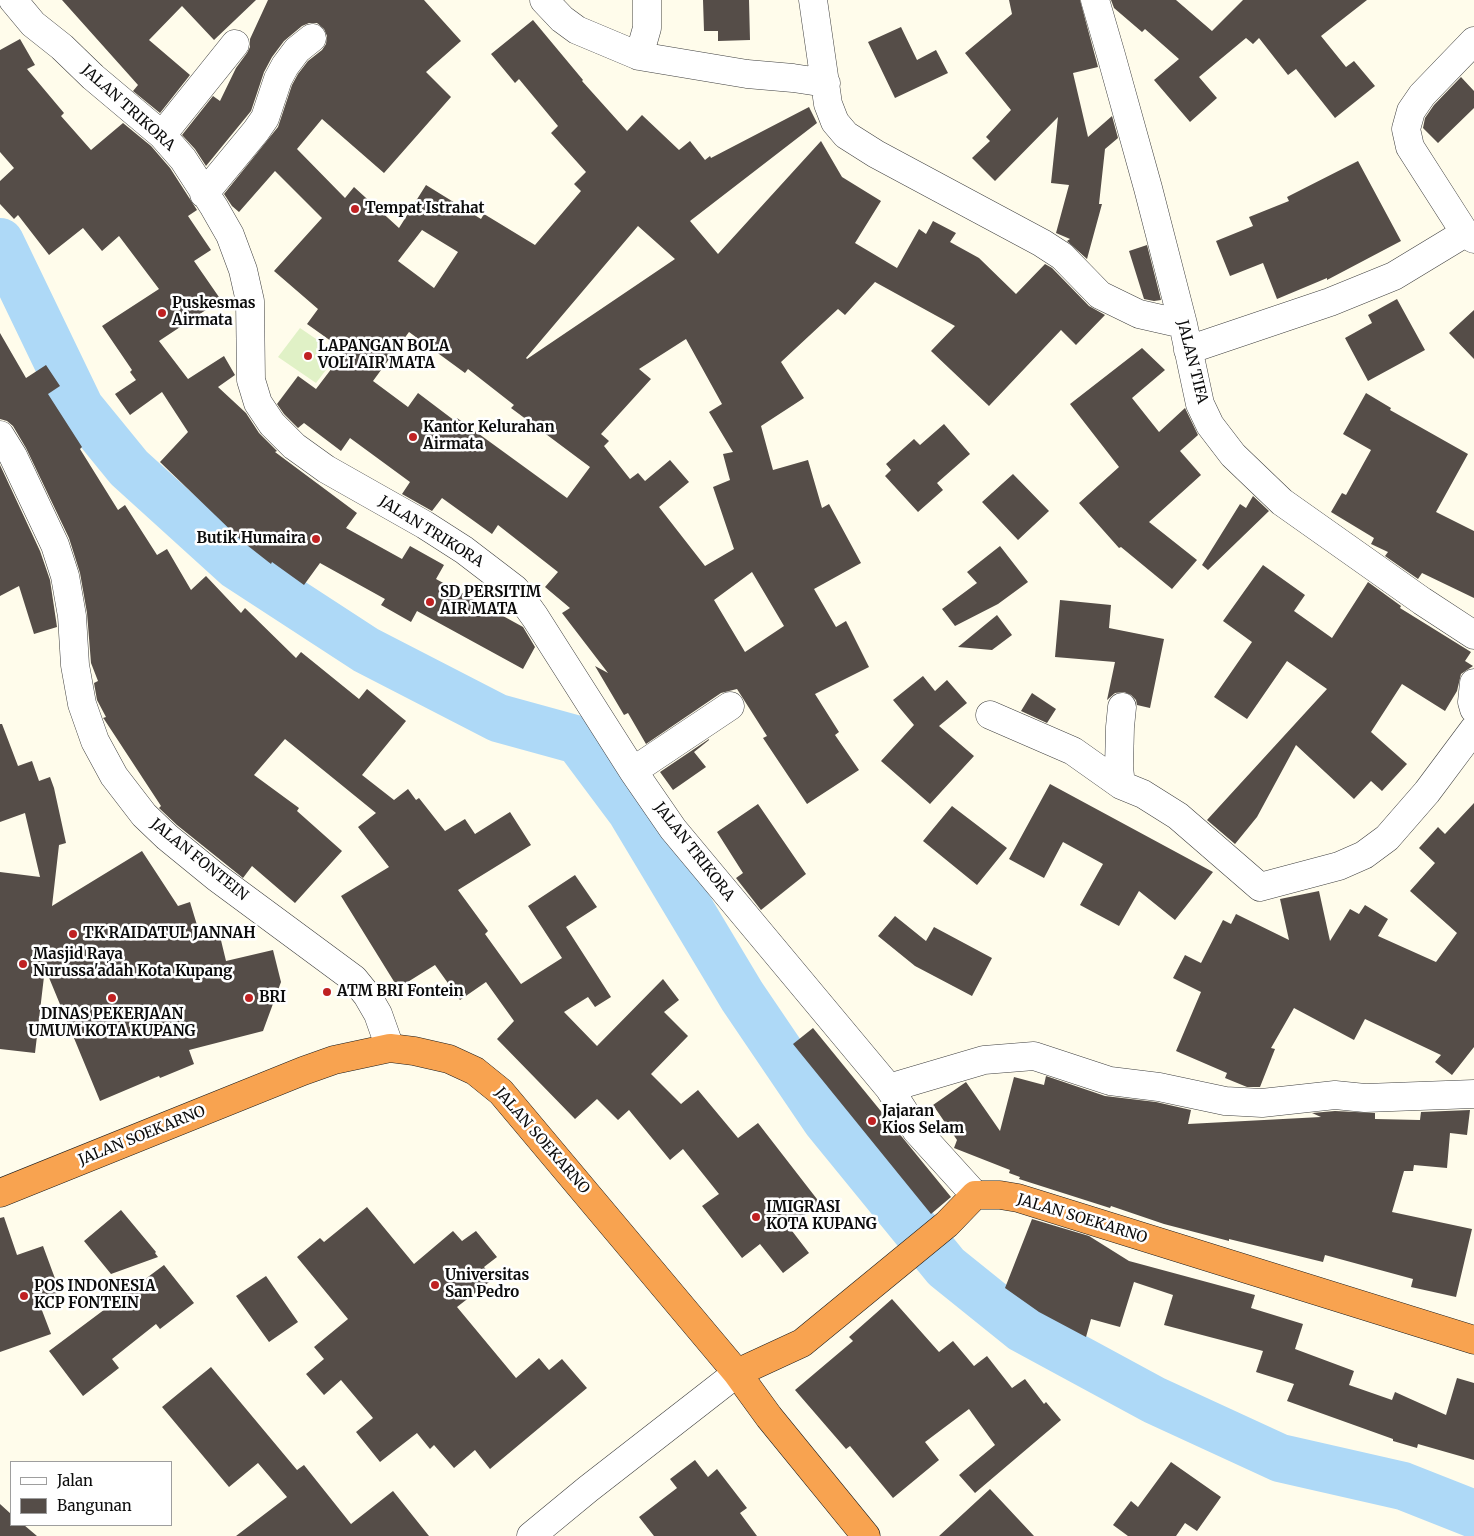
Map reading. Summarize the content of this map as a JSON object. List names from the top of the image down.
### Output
{
  "streets": {
    "highway": ["JALAN SOEKARNO"],
    "street": ["JALAN TRIKORA", "JALAN TIFA", "JALAN FONTEIN"]
  },
  "crossings": [
    ["JALAN TRIKORA", "JALAN SOEKARNO"],
    ["JALAN FONTEIN", "JALAN SOEKARNO"]
  ],
  "places": [
    "Tempat Istrahat",
    "Puskesmas Airmata",
    "LAPANGAN BOLA VOLI AIR MATA",
    "Kantor Kelurahan Airmata",
    "Butik Humaira",
    "SD PERSITIM AIR MATA",
    "TK RAIDATUL JANNAH",
    "Masjid Raya Nurussa'adah Kota Kupang",
    "ATM BRI Fontein",
    "DINAS PEKERJAAN UMUM KOTA KUPANG",
    "BRI",
    "Jajaran Kios Selam",
    "IMIGRASI KOTA KUPANG",
    "Universitas San Pedro",
    "POS INDONESIA KCP FONTEIN"
  ],
  "legend": ["Jalan", "Bangunan"]
}
